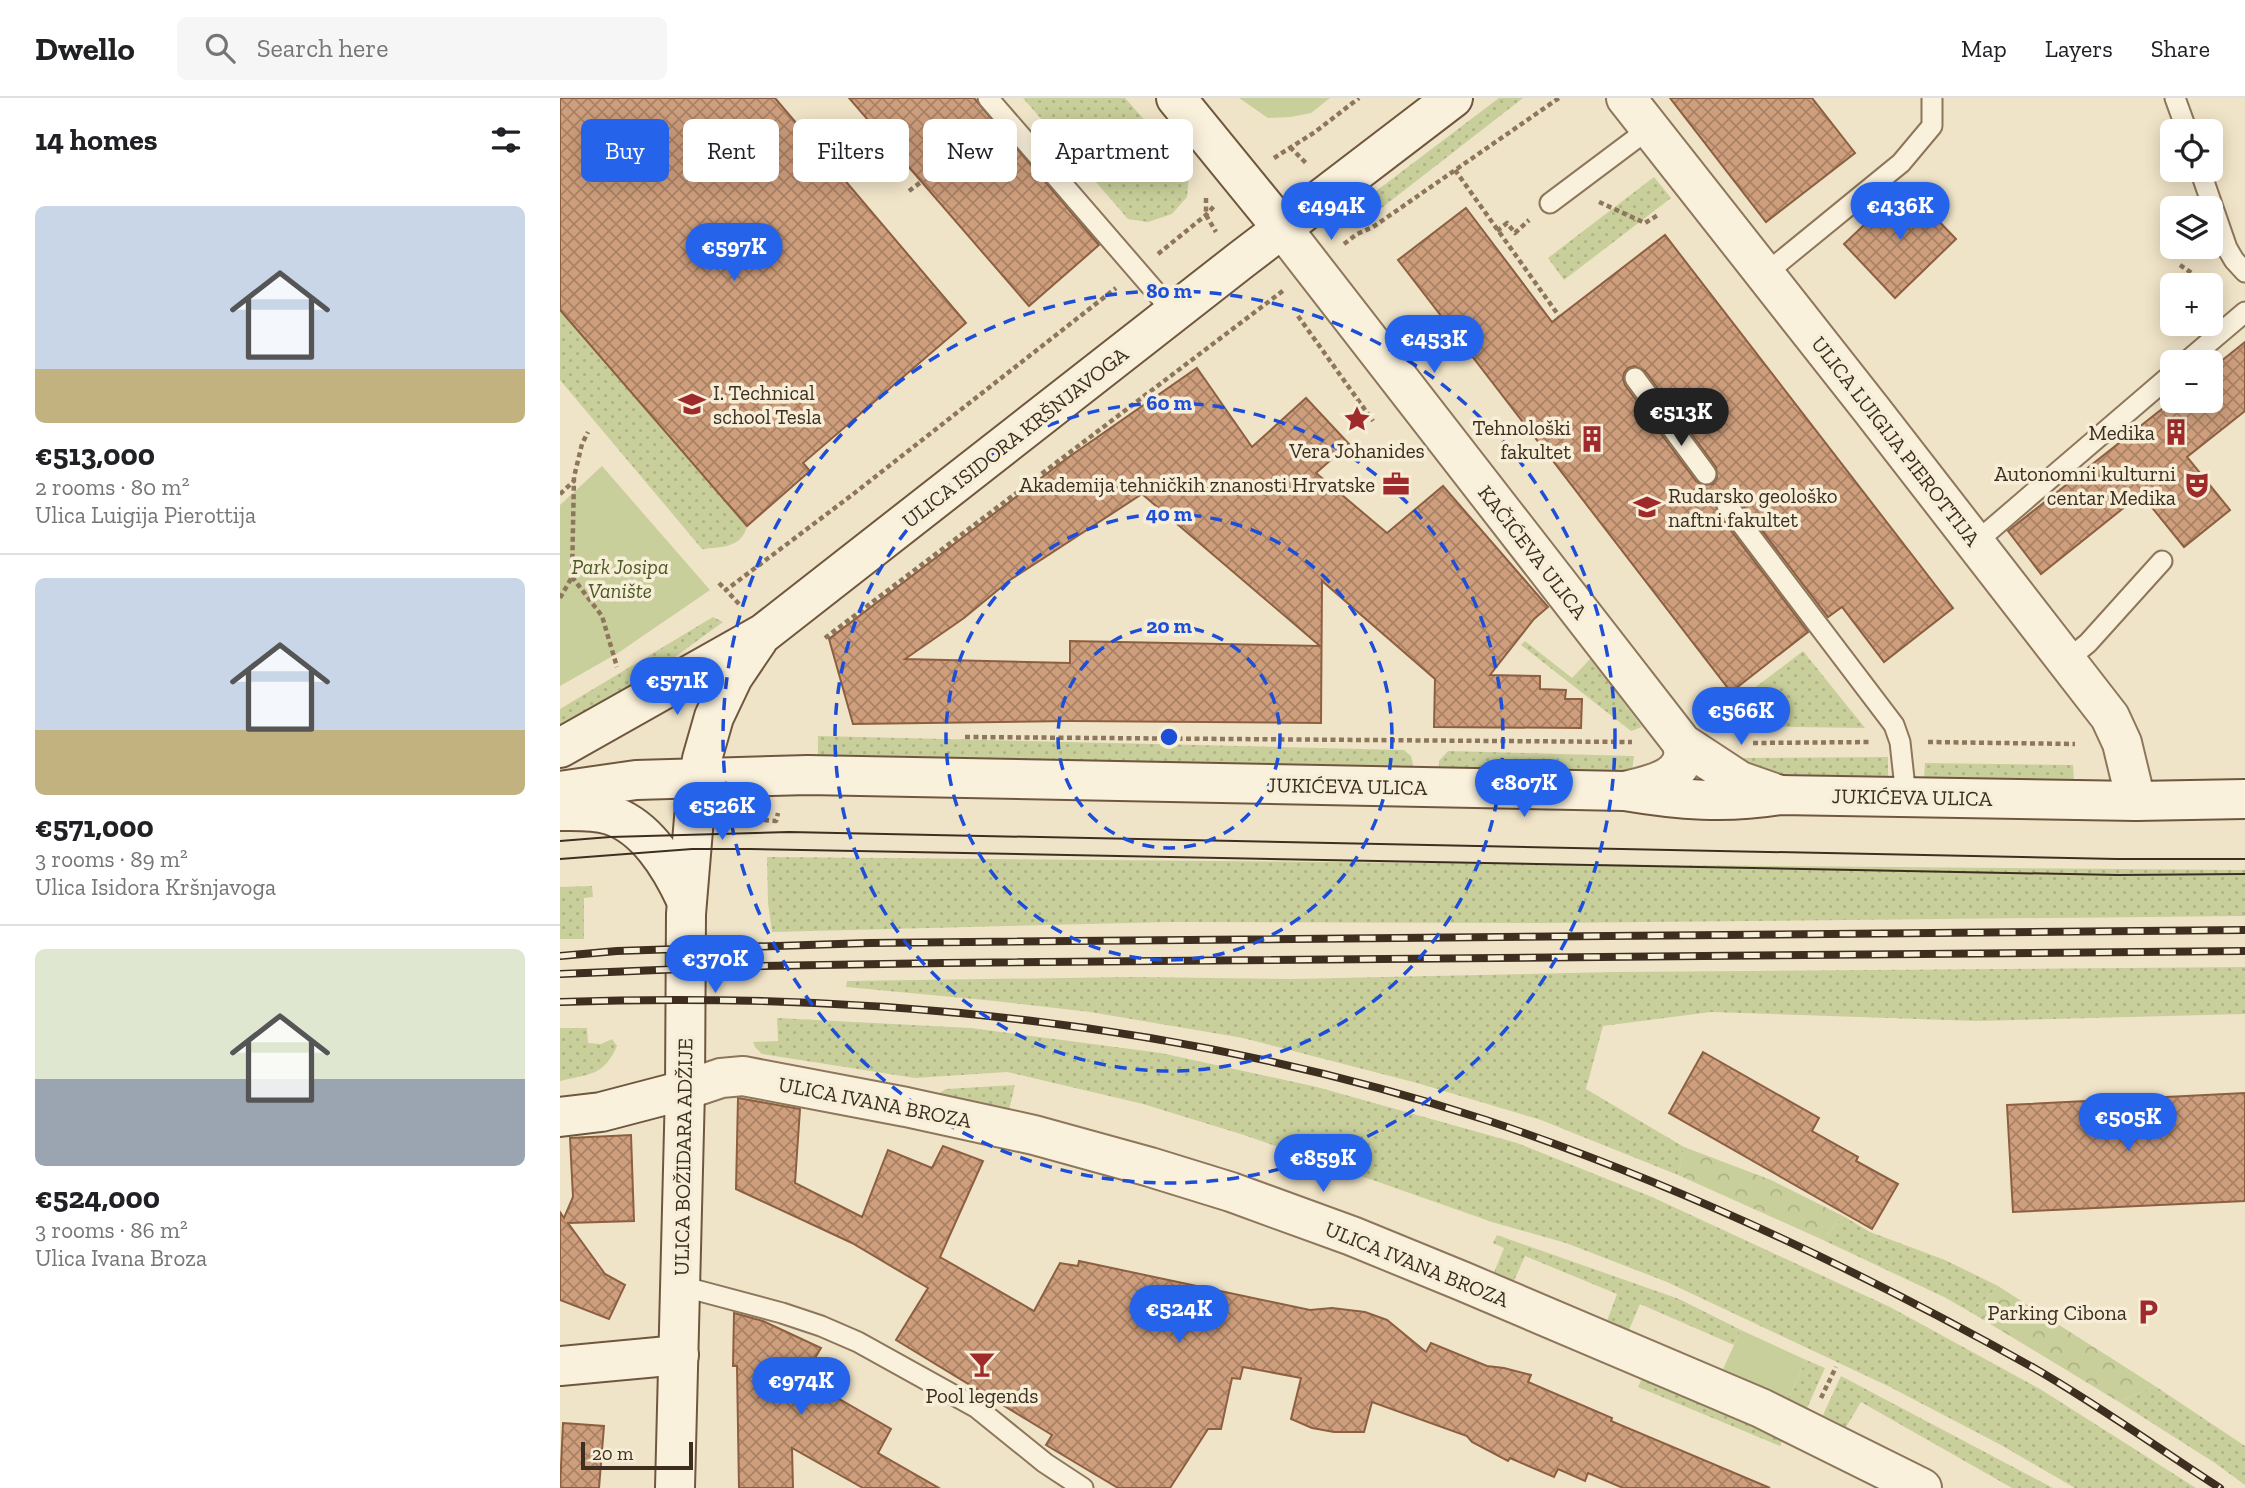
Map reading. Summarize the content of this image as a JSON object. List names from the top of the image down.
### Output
{
  "streets": {
    "street": [
      "ULICA ISIDORA KRŠNJAVOGA",
      "ULICA LUIGIJA PIEROTTIJA",
      "KAČIĆEVA ULICA",
      "JUKIĆEVA ULICA",
      "ULICA IVANA BROZA",
      "ULICA BOŽIDARA ADŽIJE"
    ]
  },
  "crossings": [
    ["ULICA ISIDORA KRŠNJAVOGA", "KAČIĆEVA ULICA"],
    ["ULICA ISIDORA KRŠNJAVOGA", "ULICA BOŽIDARA ADŽIJE"],
    ["ULICA LUIGIJA PIEROTTIJA", "JUKIĆEVA ULICA"],
    ["KAČIĆEVA ULICA", "JUKIĆEVA ULICA"],
    ["JUKIĆEVA ULICA", "ULICA BOŽIDARA ADŽIJE"],
    ["ULICA IVANA BROZA", "ULICA BOŽIDARA ADŽIJE"]
  ],
  "parks": ["Park Josipa Vanište"],
  "places": {
    "school or university": ["I. Technical school Tesla", "Rudarsko geološko naftni fakultet"],
    "place": ["Vera Johanides"],
    "building": ["Medika", "Tehnološki fakultet"],
    "office": ["Akademija tehničkih znanosti Hrvatske"],
    "theatre": ["Autonomni kulturni centar Medika"],
    "parking": ["Parking Cibona"],
    "bar": ["Pool legends"]
  },
  "scale_bar": "20 m",
  "page": {
    "header": "Dwello",
    "search": "Search here",
    "nav": ["Map", "Layers", "Share"],
    "heading": "14 homes",
    "map_buttons": ["+", "−"],
    "chip": [
      "Buy",
      "Rent",
      "Filters",
      "New",
      "Apartment"
    ],
    "list": [
      {
        "name": "€513,000",
        "note": "2 rooms · 80 m² · Ulica Luigija Pierottija"
      },
      {
        "name": "€571,000",
        "note": "3 rooms · 89 m² · Ulica Isidora Kršnjavoga"
      },
      {
        "name": "€524,000",
        "note": "3 rooms · 86 m² · Ulica Ivana Broza"
      }
    ],
    "price": [
      "€494K",
      "€436K",
      "€597K",
      "€453K",
      "€513K",
      "€571K",
      "€566K",
      "€807K",
      "€526K",
      "€370K",
      "€505K",
      "€859K",
      "€524K",
      "€974K"
    ],
    "scale": "20 m"
  },
  "rings": [
    "80 m",
    "60 m",
    "40 m",
    "20 m"
  ]
}
